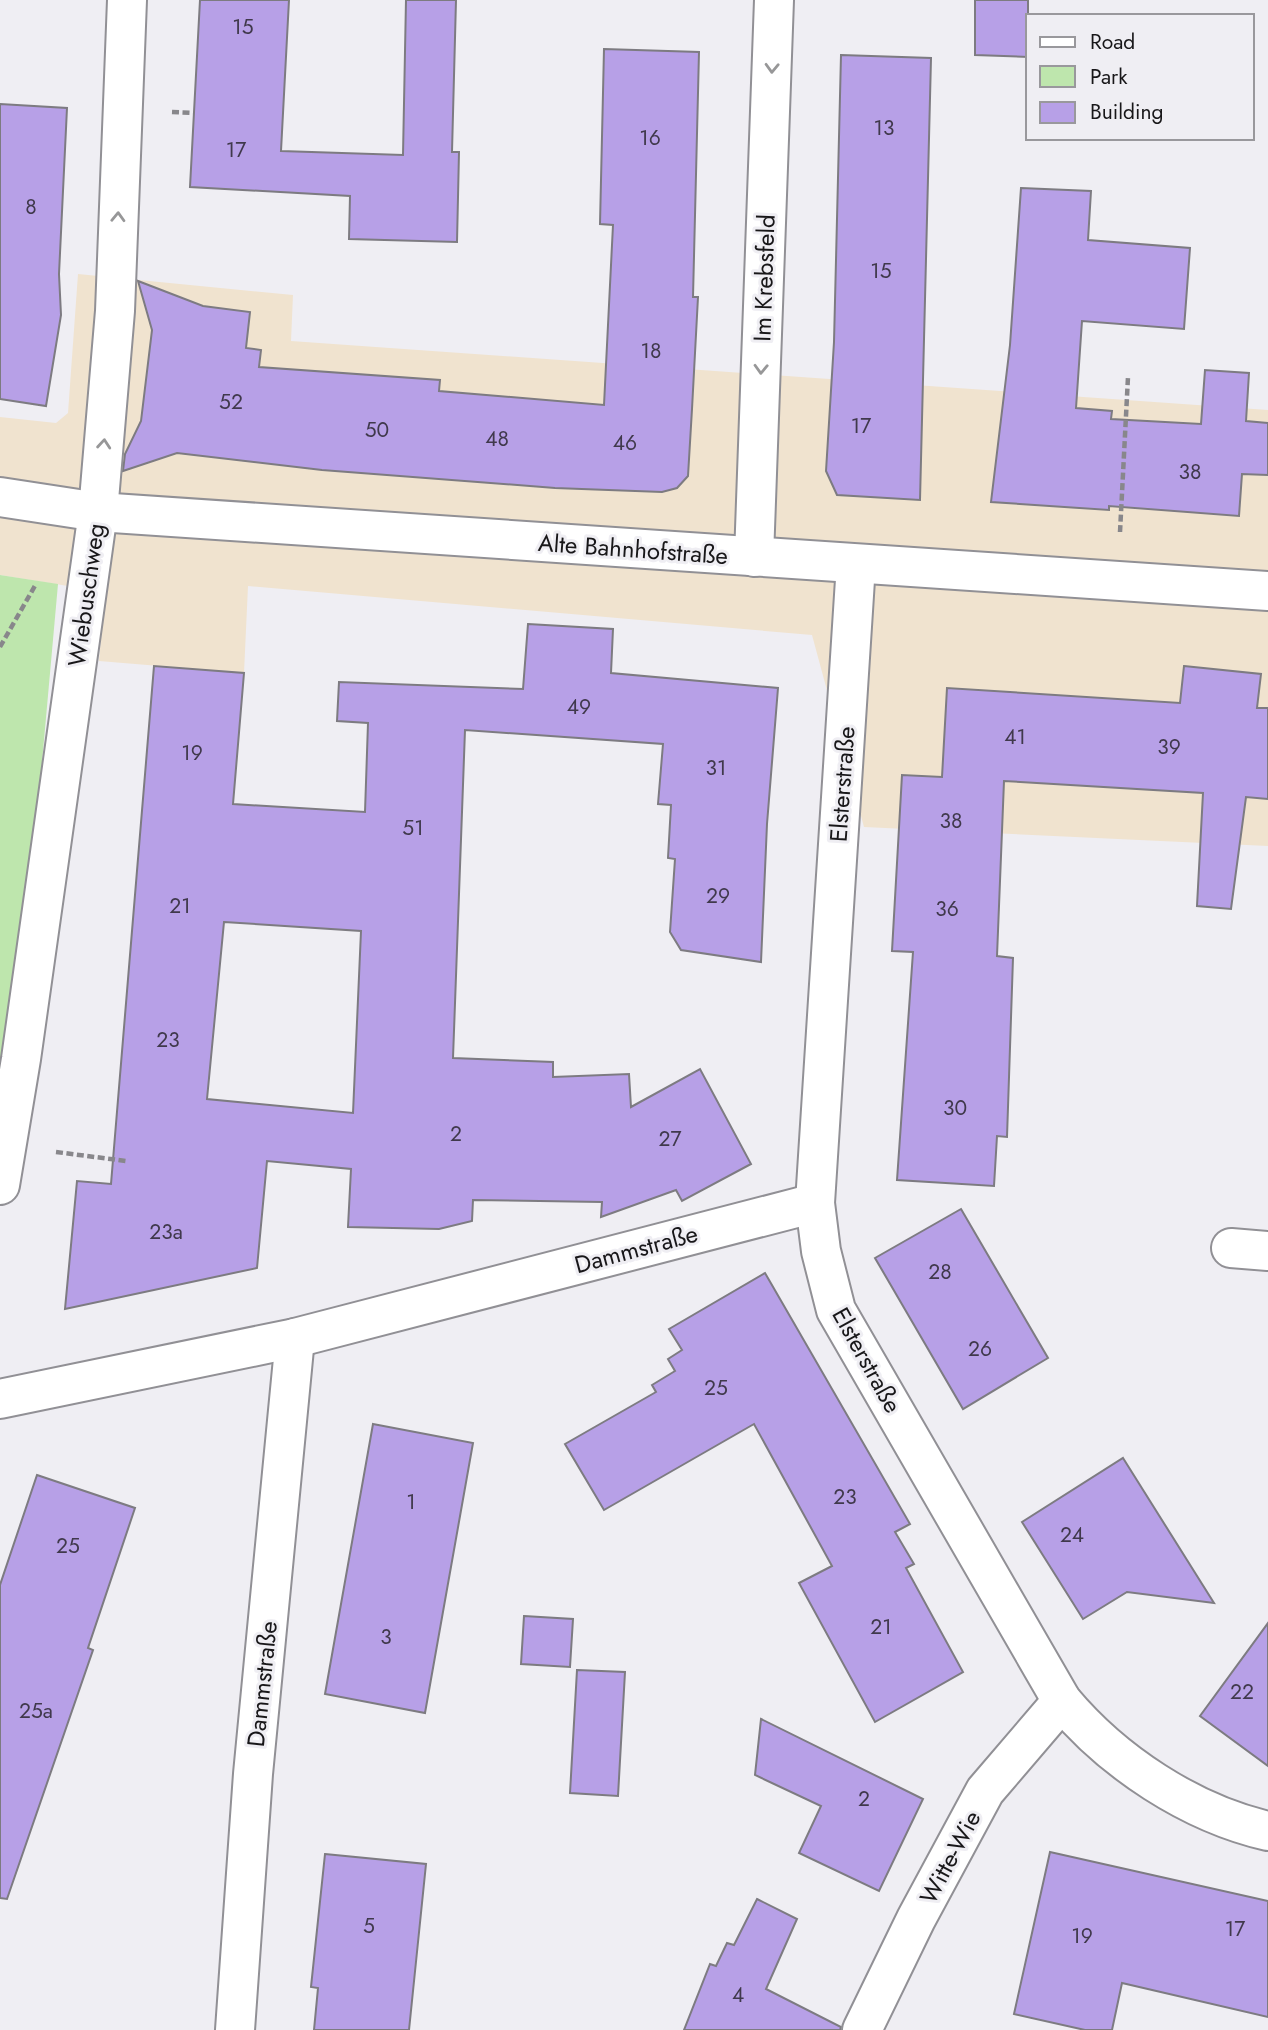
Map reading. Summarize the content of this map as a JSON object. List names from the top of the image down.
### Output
{
  "streets": {
    "street": [
      "Im Krebsfeld",
      "Alte Bahnhofstraße",
      "Wiebuschweg",
      "Elsterstraße",
      "Dammstraße",
      "Witte-Wie"
    ]
  },
  "crossings": [
    ["Im Krebsfeld", "Alte Bahnhofstraße"],
    ["Alte Bahnhofstraße", "Wiebuschweg"],
    ["Alte Bahnhofstraße", "Elsterstraße"],
    ["Elsterstraße", "Dammstraße"],
    ["Elsterstraße", "Witte-Wie"]
  ],
  "one_way": ["Im Krebsfeld", "Wiebuschweg"],
  "house_numbers": [
    "15",
    "13",
    "16",
    "17",
    "8",
    "15",
    "18",
    "52",
    "17",
    "50",
    "48",
    "46",
    "38",
    "49",
    "41",
    "39",
    "19",
    "31",
    "38",
    "51",
    "29",
    "21",
    "36",
    "23",
    "30",
    "2",
    "27",
    "23a",
    "28",
    "26",
    "25",
    "23",
    "1",
    "24",
    "25",
    "21",
    "3",
    "22",
    "25a",
    "2",
    "5",
    "17",
    "19",
    "4"
  ],
  "legend": ["Road", "Park", "Building"]
}
